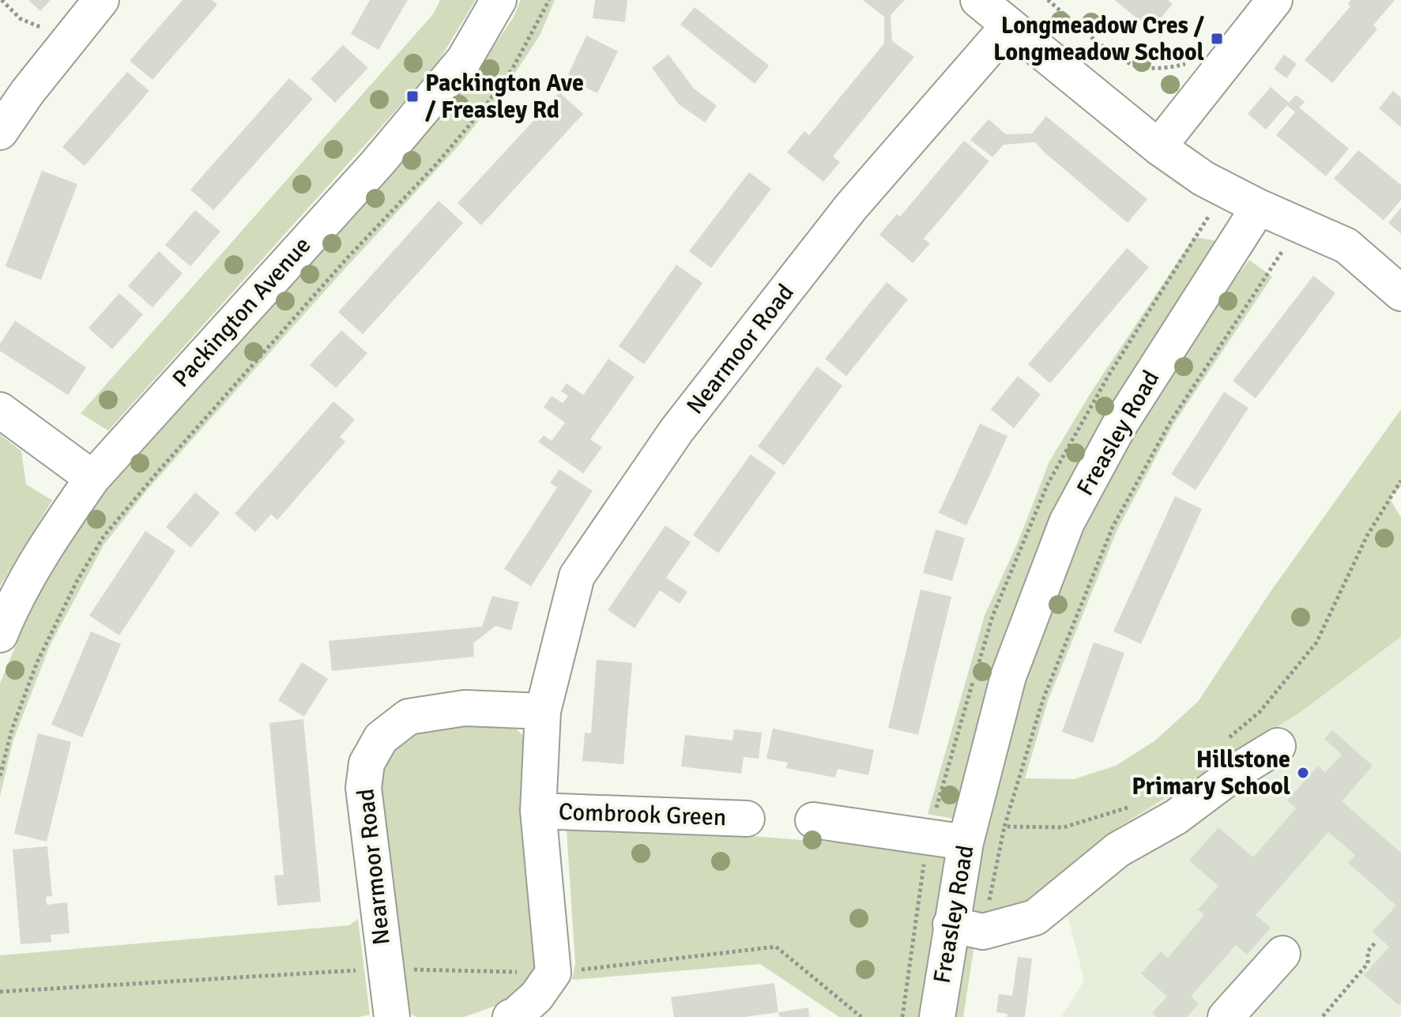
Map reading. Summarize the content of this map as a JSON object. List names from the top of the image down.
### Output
{
  "streets": {
    "street": [
      "Packington Avenue",
      "Nearmoor Road",
      "Freasley Road",
      "Combrook Green"
    ]
  },
  "crossings": [
    ["Nearmoor Road", "Combrook Green"]
  ],
  "places": {
    "transit": ["Longmeadow Cres / Longmeadow School", "Packington Ave / Freasley Rd"],
    "other": ["Hillstone Primary School"]
  }
}
